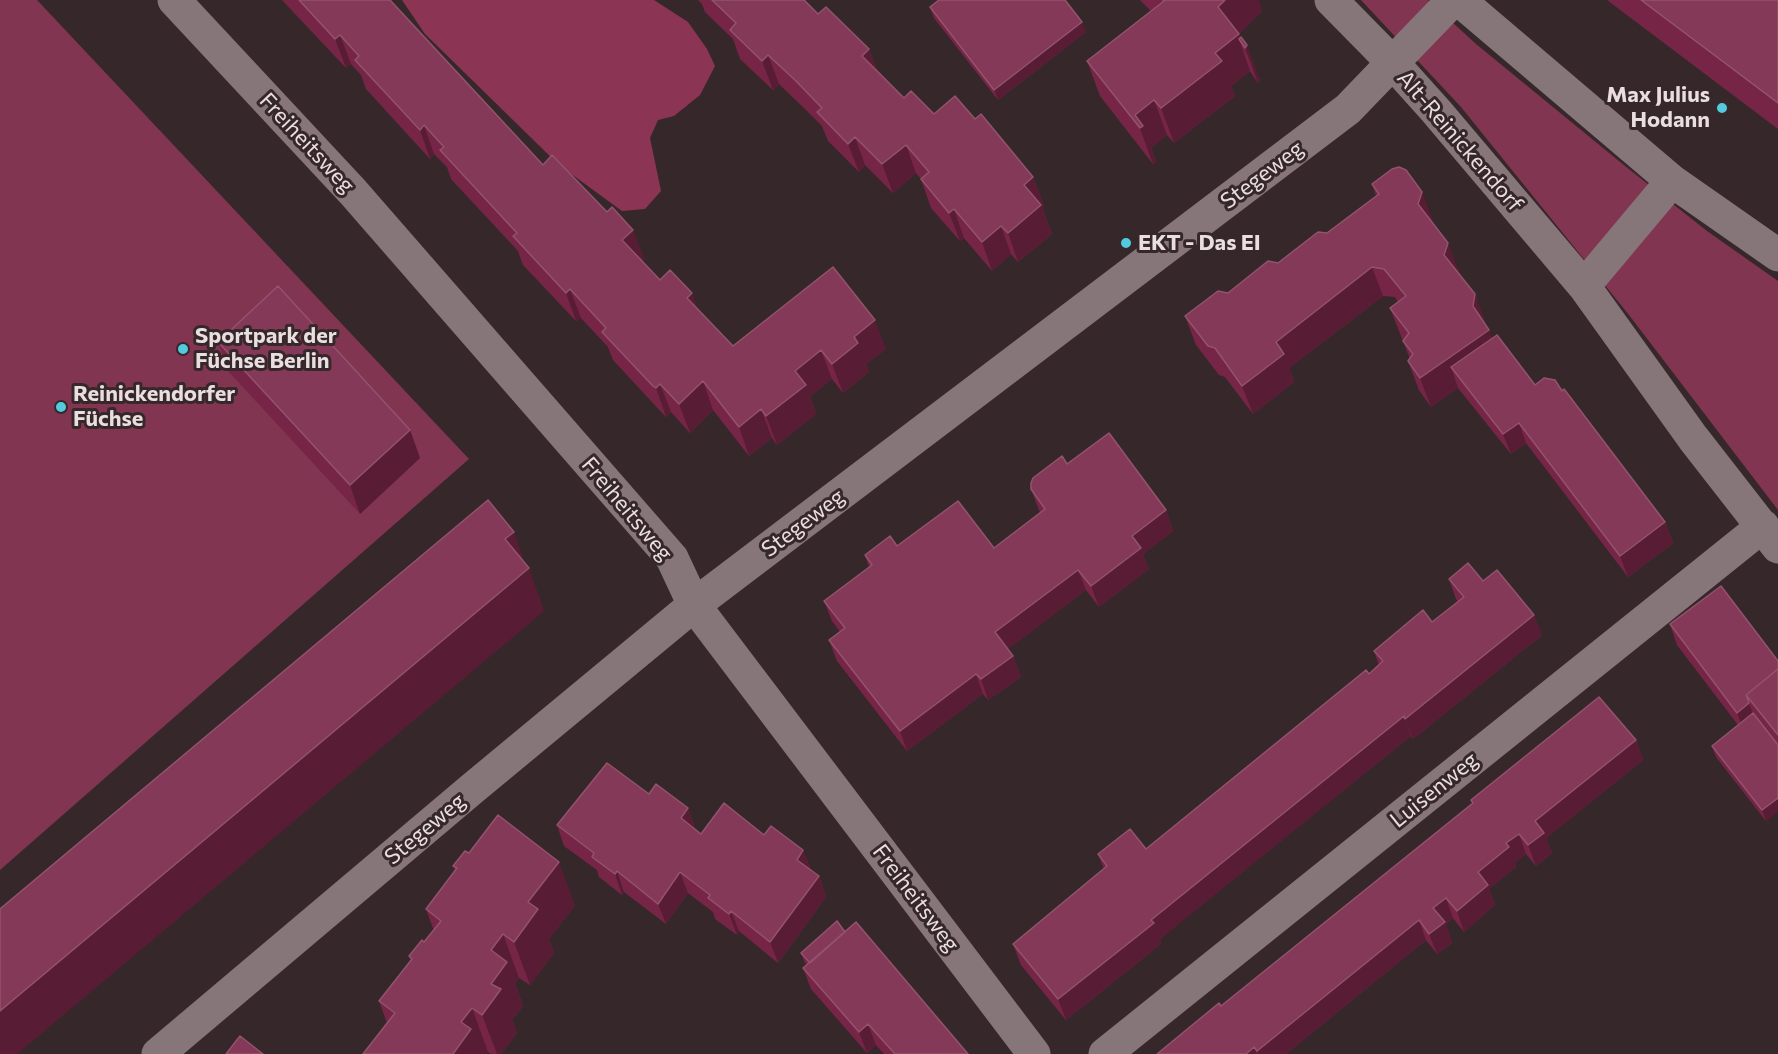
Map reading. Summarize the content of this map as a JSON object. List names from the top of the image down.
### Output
{
  "streets": {
    "street": [
      "Alt-Reinickendorf",
      "Freiheitsweg",
      "Stegeweg",
      "Luisenweg"
    ]
  },
  "crossings": [
    ["Alt-Reinickendorf", "Stegeweg"],
    ["Alt-Reinickendorf", "Luisenweg"],
    ["Freiheitsweg", "Stegeweg"]
  ],
  "places": [
    "Max Julius Hodann",
    "EKT - Das EI",
    "Sportpark der Füchse Berlin",
    "Reinickendorfer Füchse"
  ]
}
